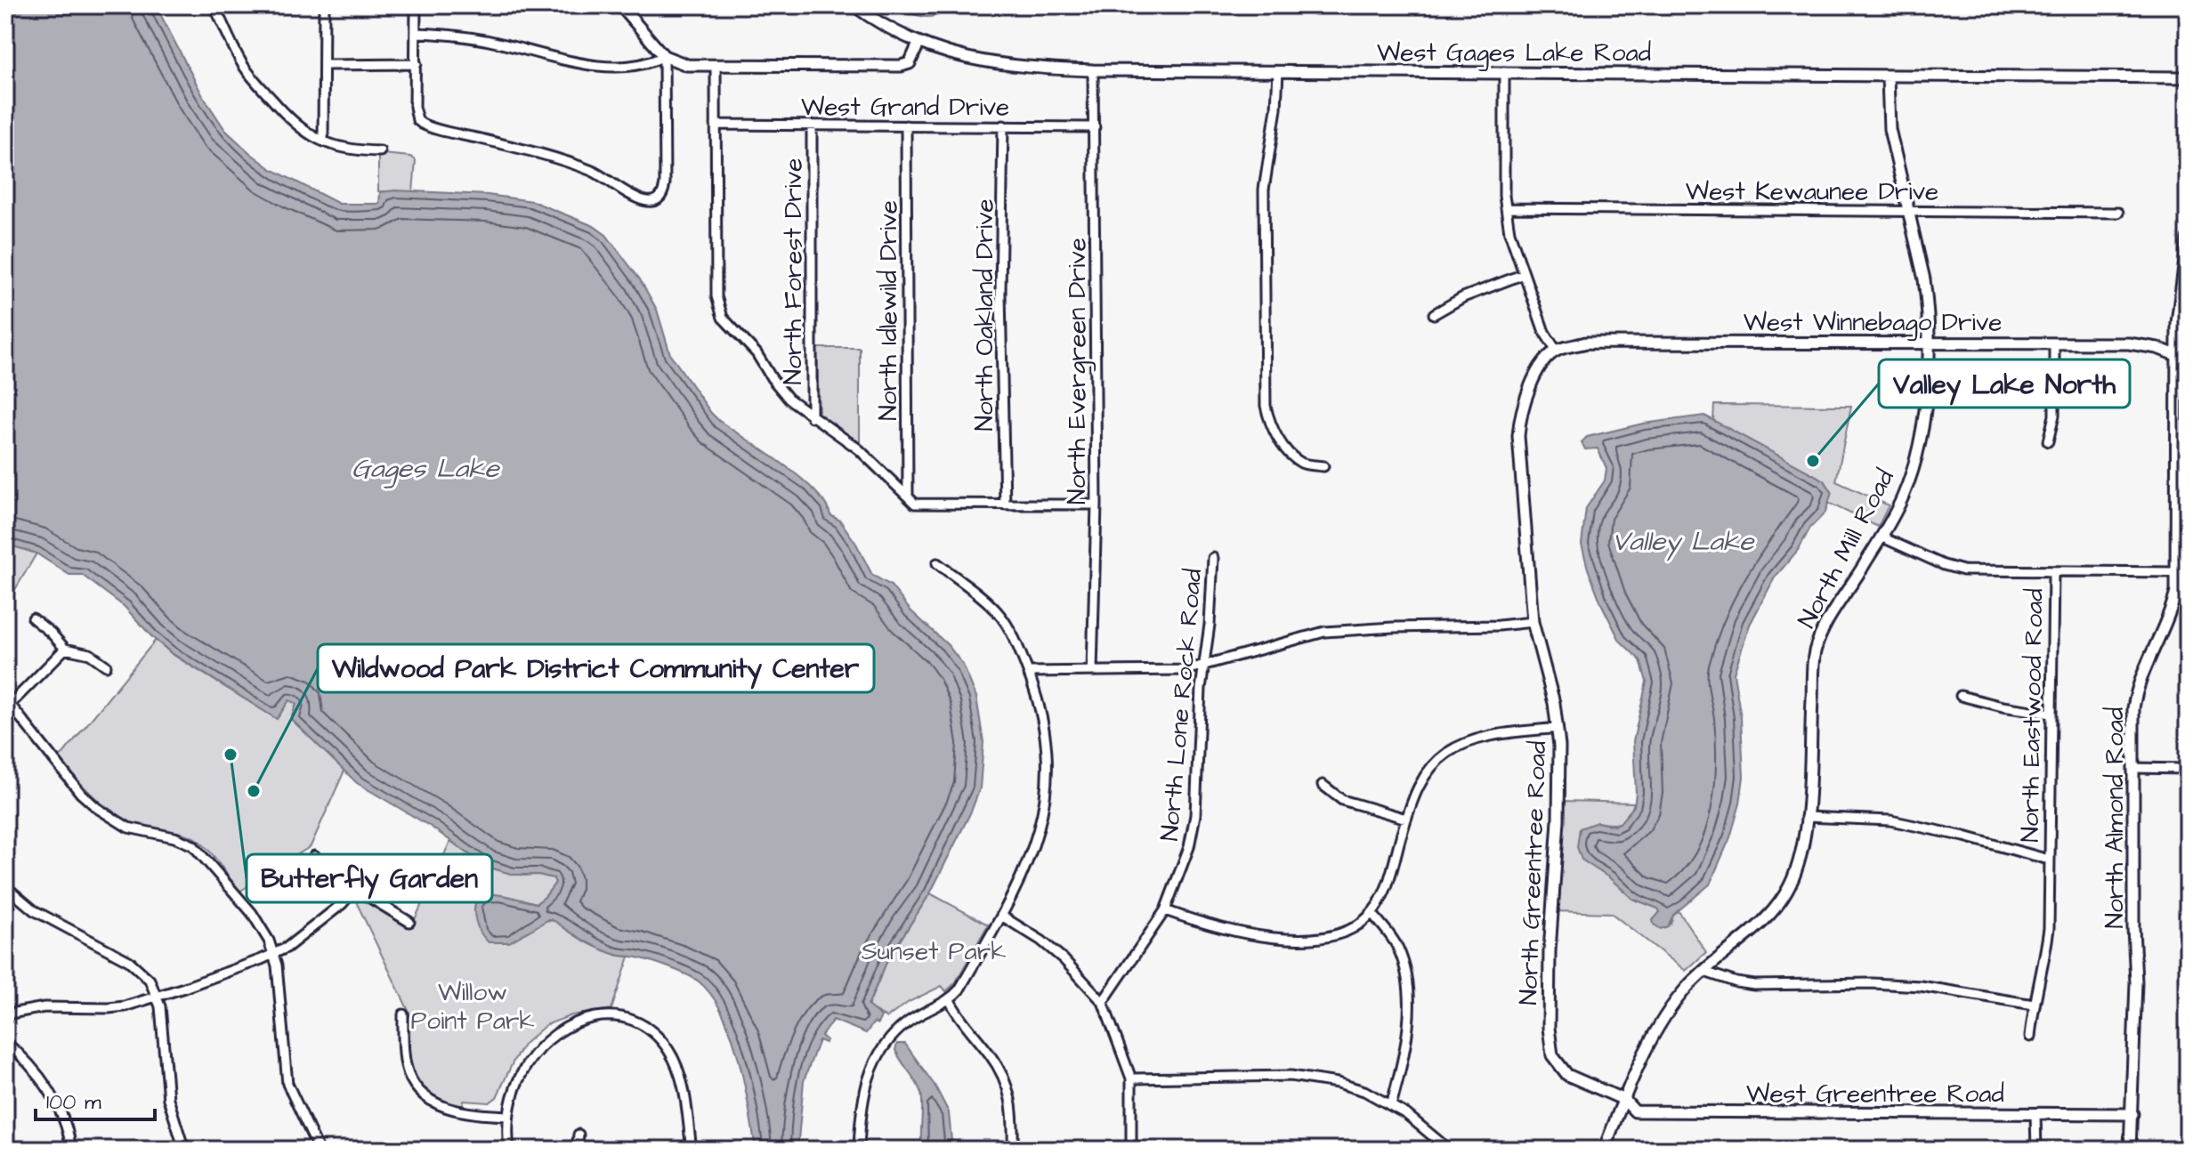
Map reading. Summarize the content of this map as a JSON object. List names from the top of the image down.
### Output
{
  "streets": {
    "street": [
      "West Gages Lake Road",
      "West Grand Drive",
      "West Kewaunee Drive",
      "North Forest Drive",
      "North Idlewild Drive",
      "North Oakland Drive",
      "West Winnebago Drive",
      "North Evergreen Drive",
      "North Mill Road",
      "North Lone Rock Road",
      "North Eastwood Road",
      "North Almond Road",
      "North Greentree Road",
      "West Greentree Road"
    ]
  },
  "crossings": [
    ["West Gages Lake Road", "North Evergreen Drive"],
    ["West Gages Lake Road", "North Mill Road"],
    ["West Grand Drive", "North Forest Drive"],
    ["West Grand Drive", "North Idlewild Drive"],
    ["West Grand Drive", "North Oakland Drive"],
    ["West Grand Drive", "North Evergreen Drive"],
    ["West Kewaunee Drive", "North Mill Road"],
    ["West Winnebago Drive", "North Mill Road"],
    ["West Winnebago Drive", "North Almond Road"],
    ["West Winnebago Drive", "North Greentree Road"],
    ["North Mill Road", "North Greentree Road"],
    ["North Mill Road", "West Greentree Road"],
    ["North Almond Road", "West Greentree Road"],
    ["North Greentree Road", "West Greentree Road"]
  ],
  "water": ["Gages Lake", "Valley Lake"],
  "parks": ["Sunset Park", "Willow Point Park"],
  "places": ["Valley Lake North", "Butterfly Garden", "Wildwood Park District Community Center"],
  "scale_bar": "100 m"
}
